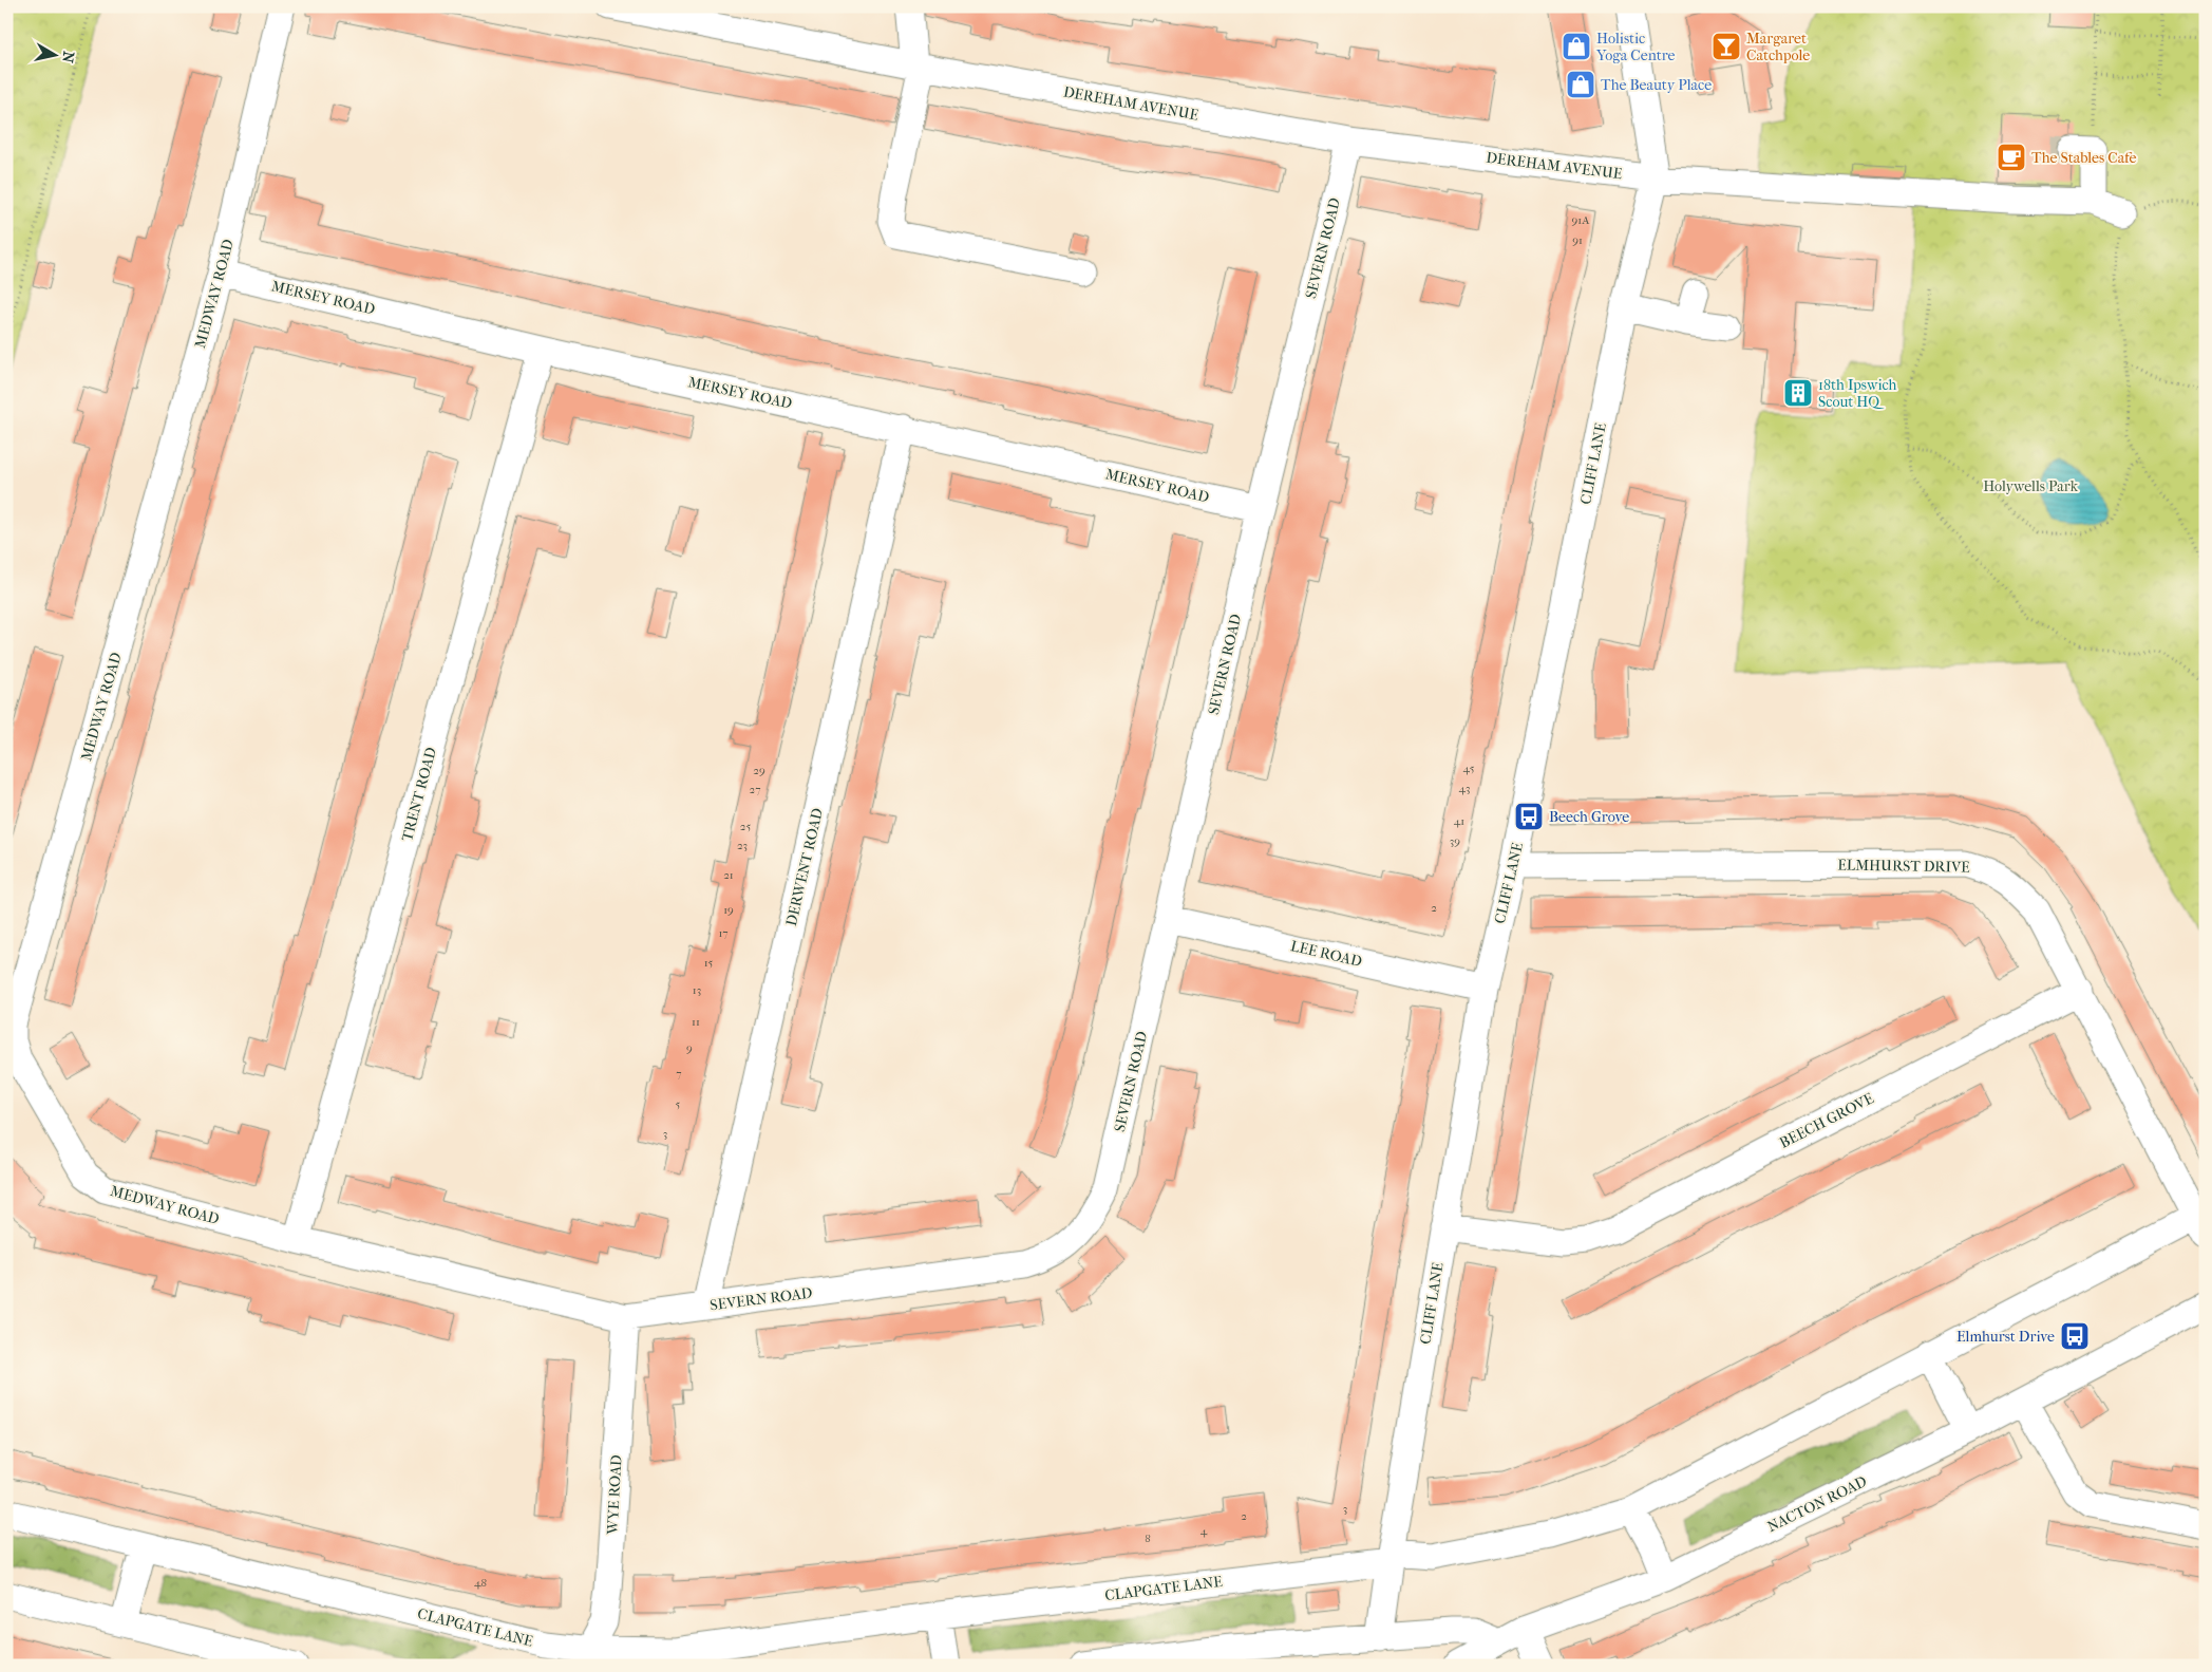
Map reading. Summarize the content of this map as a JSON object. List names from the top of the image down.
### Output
{
  "streets": {
    "street": [
      "DEREHAM AVENUE",
      "SEVERN ROAD",
      "MEDWAY ROAD",
      "MERSEY ROAD",
      "CLIFF LANE",
      "TRENT ROAD",
      "ELMHURST DRIVE",
      "DERWENT ROAD",
      "LEE ROAD",
      "BEECH GROVE",
      "WYE ROAD",
      "NACTON ROAD",
      "CLAPGATE LANE"
    ]
  },
  "crossings": [
    ["DEREHAM AVENUE", "SEVERN ROAD"],
    ["DEREHAM AVENUE", "CLIFF LANE"],
    ["SEVERN ROAD", "MEDWAY ROAD"],
    ["SEVERN ROAD", "MERSEY ROAD"],
    ["SEVERN ROAD", "TRENT ROAD"],
    ["SEVERN ROAD", "DERWENT ROAD"],
    ["SEVERN ROAD", "LEE ROAD"],
    ["SEVERN ROAD", "WYE ROAD"],
    ["MEDWAY ROAD", "MERSEY ROAD"],
    ["MEDWAY ROAD", "TRENT ROAD"],
    ["MERSEY ROAD", "TRENT ROAD"],
    ["MERSEY ROAD", "DERWENT ROAD"],
    ["CLIFF LANE", "ELMHURST DRIVE"],
    ["CLIFF LANE", "LEE ROAD"],
    ["CLIFF LANE", "BEECH GROVE"],
    ["CLIFF LANE", "CLAPGATE LANE"],
    ["ELMHURST DRIVE", "BEECH GROVE"],
    ["WYE ROAD", "CLAPGATE LANE"]
  ],
  "parks": ["Holywells Park"],
  "places": {
    "shop": ["Holistic Yoga Centre", "The Beauty Place"],
    "bar": ["Margaret Catchpole"],
    "cafe": ["The Stables Cafe"],
    "building": ["18th Ipswich Scout HQ"],
    "bus stop": ["Beech Grove", "Elmhurst Drive"]
  },
  "house_numbers": [
    "91A",
    "91",
    "45",
    "29",
    "43",
    "27",
    "41",
    "25",
    "39",
    "23",
    "21",
    "2",
    "19",
    "17",
    "15",
    "13",
    "11",
    "9",
    "7",
    "5",
    "3",
    "3",
    "2",
    "4",
    "8",
    "48"
  ],
  "north": "right"
}
